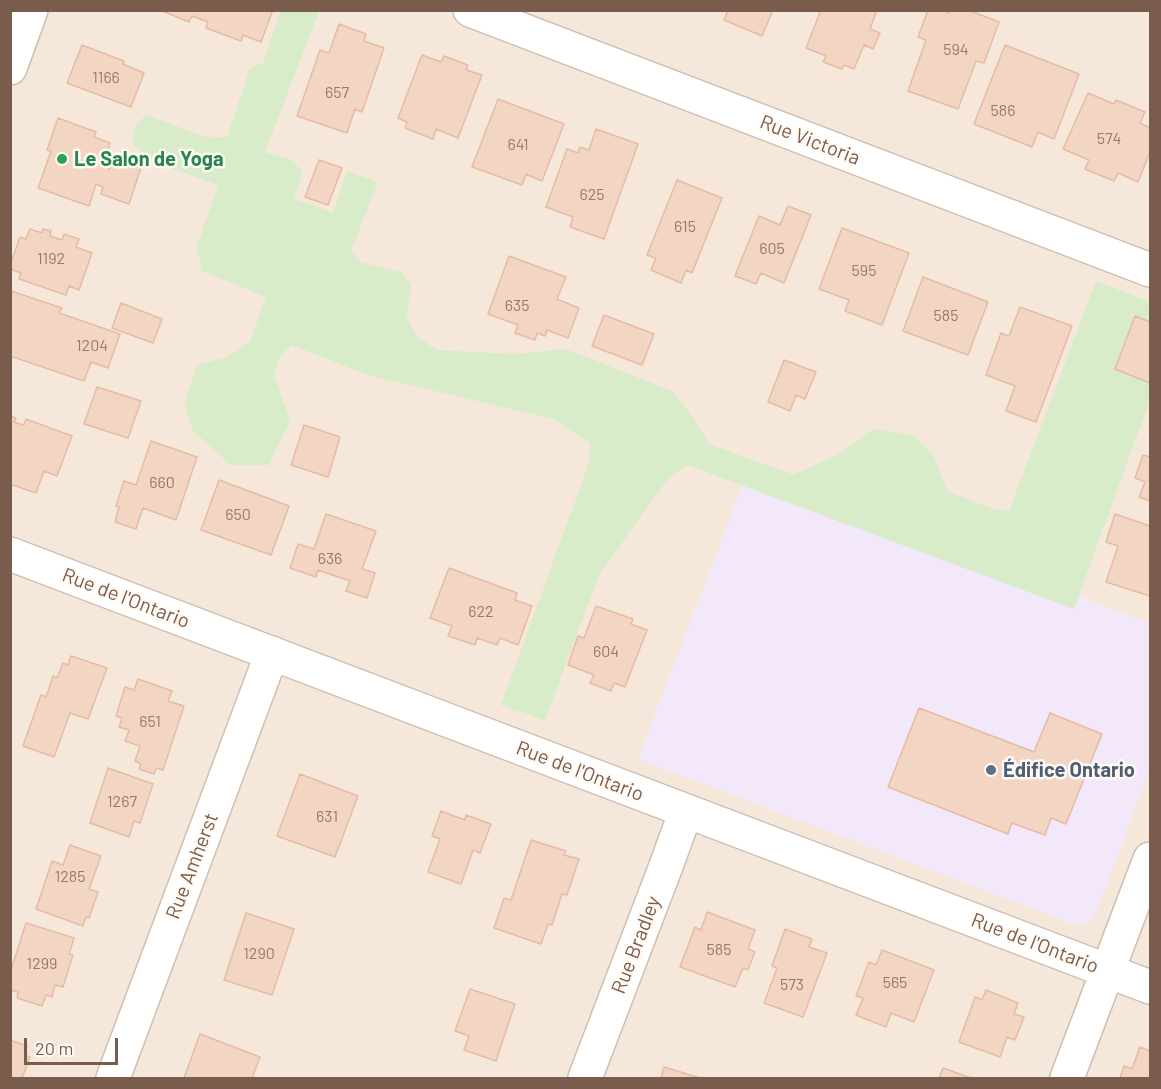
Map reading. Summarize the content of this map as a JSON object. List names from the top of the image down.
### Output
{
  "streets": {
    "street": [
      "Rue Victoria",
      "Rue de l'Ontario",
      "Rue Amherst",
      "Rue Bradley"
    ]
  },
  "crossings": [
    ["Rue de l'Ontario", "Rue Amherst"],
    ["Rue de l'Ontario", "Rue Bradley"]
  ],
  "places": ["Le Salon de Yoga", "Édifice Ontario"],
  "house_numbers": [
    "594",
    "1166",
    "657",
    "586",
    "574",
    "641",
    "625",
    "615",
    "605",
    "1192",
    "595",
    "635",
    "585",
    "1204",
    "660",
    "650",
    "636",
    "622",
    "604",
    "651",
    "1267",
    "631",
    "1285",
    "585",
    "1290",
    "1299",
    "565",
    "573"
  ],
  "scale_bar": "20 m"
}
